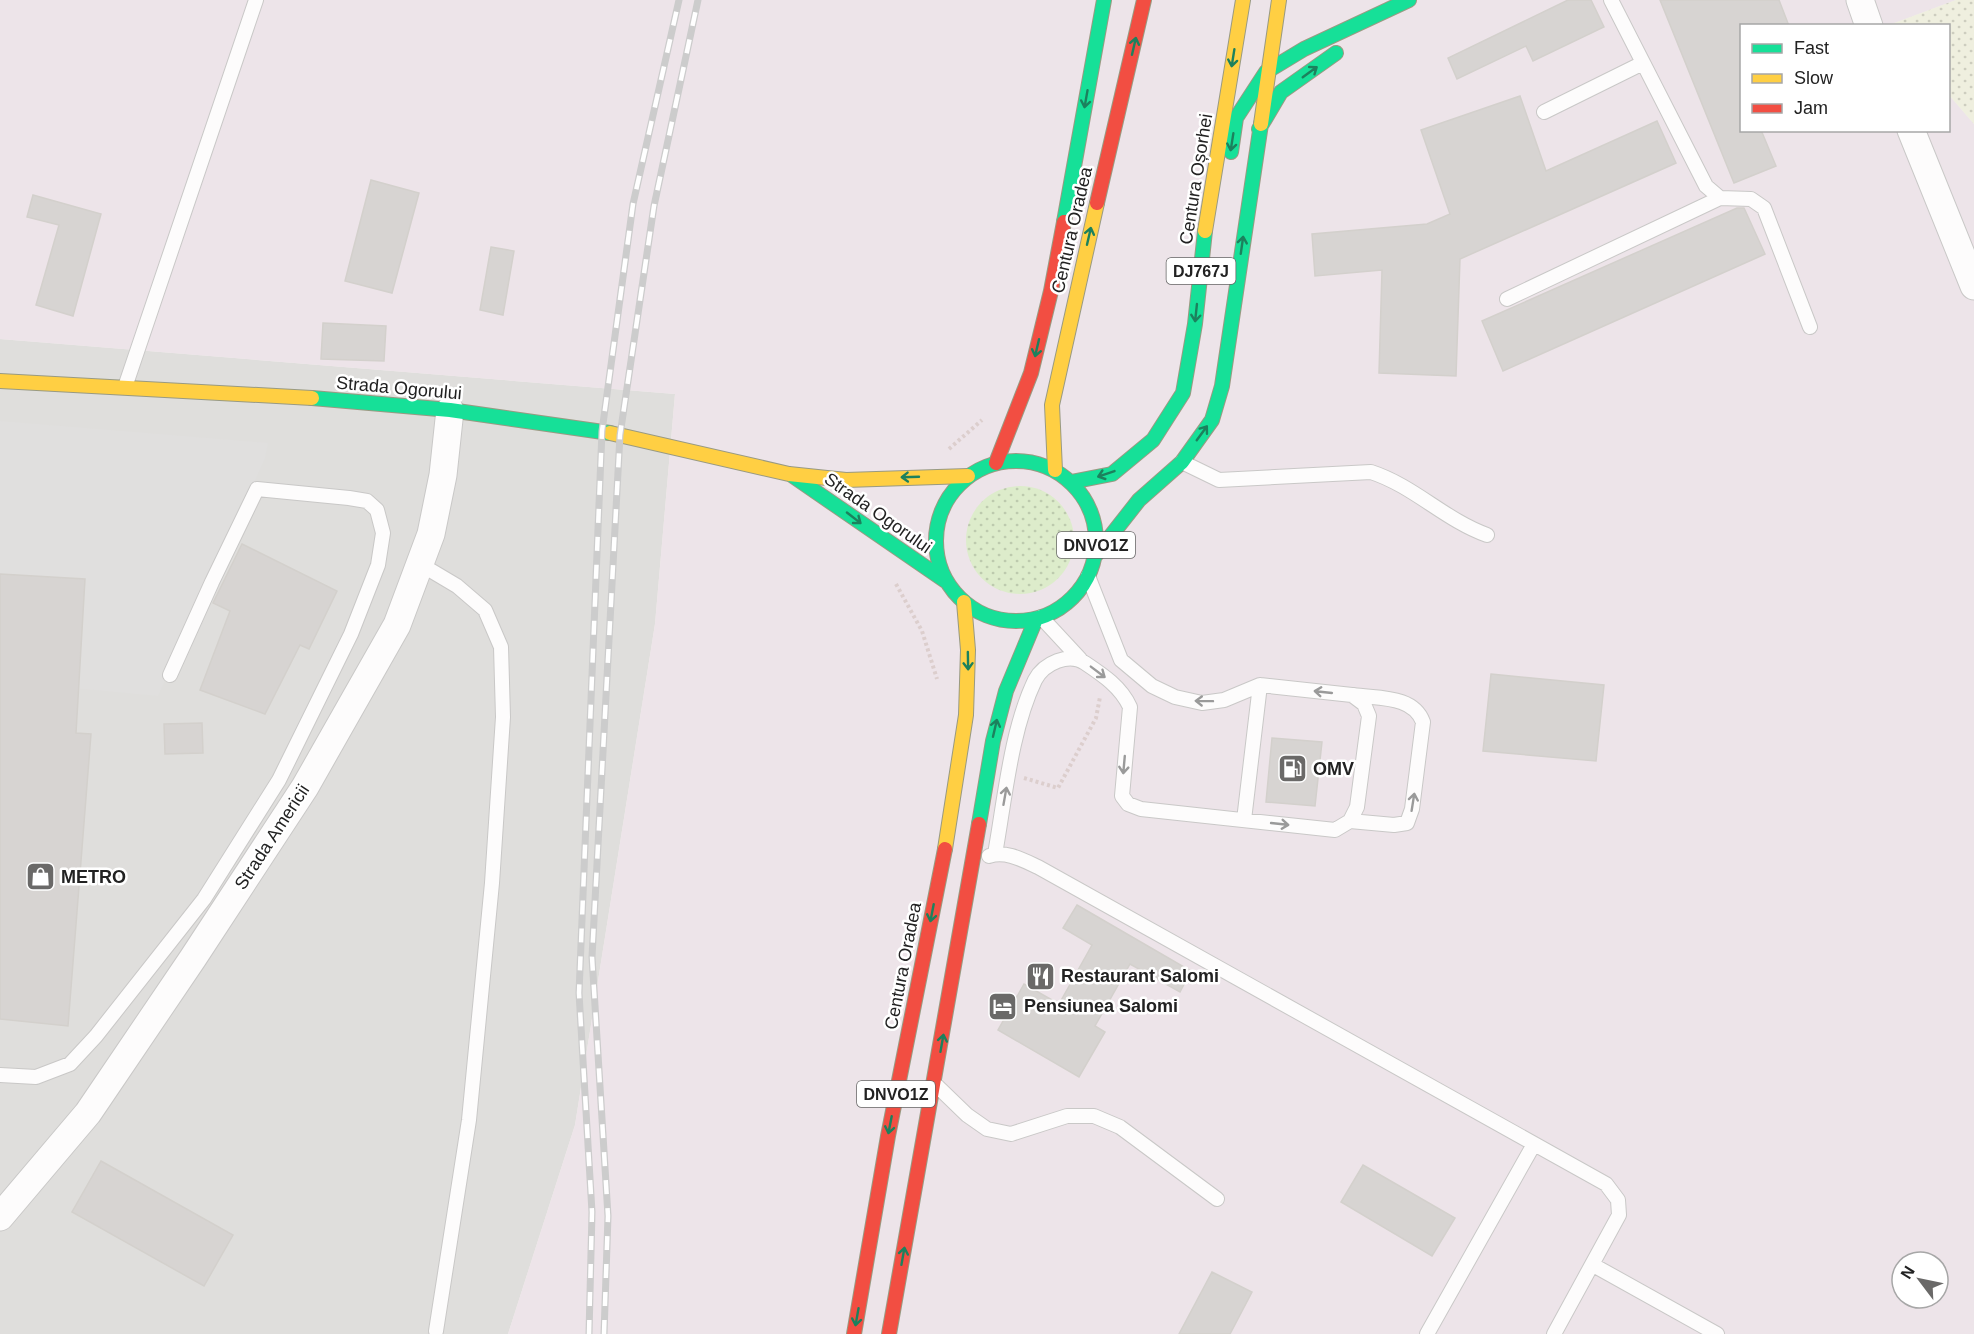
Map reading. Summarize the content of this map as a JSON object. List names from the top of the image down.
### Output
{
  "streets": {
    "main road": [
      "Centura Oșorhei",
      "Centura Oradea",
      "DJ767J",
      "Strada Ogorului",
      "DNVO1Z"
    ],
    "street": ["Strada Americii"]
  },
  "crossings": [
    ["Centura Oșorhei", "Centura Oradea"],
    ["Centura Oșorhei", "DJ767J"],
    ["Centura Oșorhei", "Strada Ogorului"],
    ["Centura Oșorhei", "DNVO1Z"],
    ["Centura Oradea", "DJ767J"],
    ["Centura Oradea", "Strada Ogorului"],
    ["Centura Oradea", "DNVO1Z"],
    ["DJ767J", "Strada Ogorului"],
    ["DJ767J", "DNVO1Z"],
    ["Strada Ogorului", "DNVO1Z"],
    ["Strada Ogorului", "Strada Americii"]
  ],
  "places": {
    "fuel station": ["OMV"],
    "shop": ["METRO"],
    "restaurant": ["Restaurant Salomi"],
    "hotel": ["Pensiunea Salomi"]
  },
  "legend": ["Fast", "Slow", "Jam"],
  "north": "top left"
}
